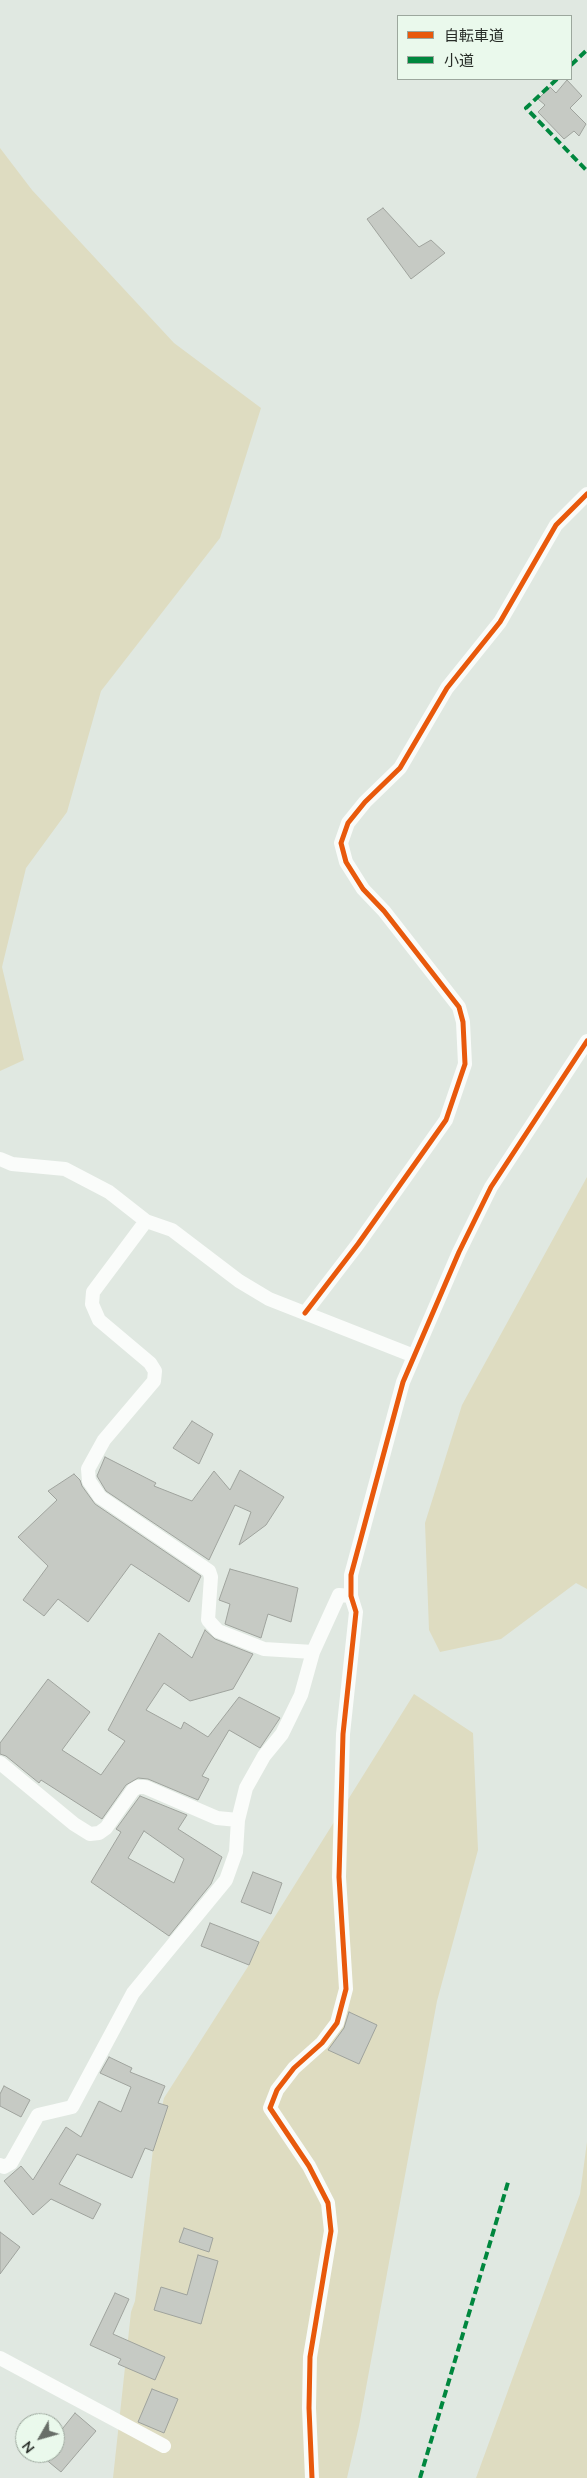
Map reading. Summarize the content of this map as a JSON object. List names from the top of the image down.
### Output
{
  "legend": ["自転車道", "小道"],
  "north": "bottom left"
}
